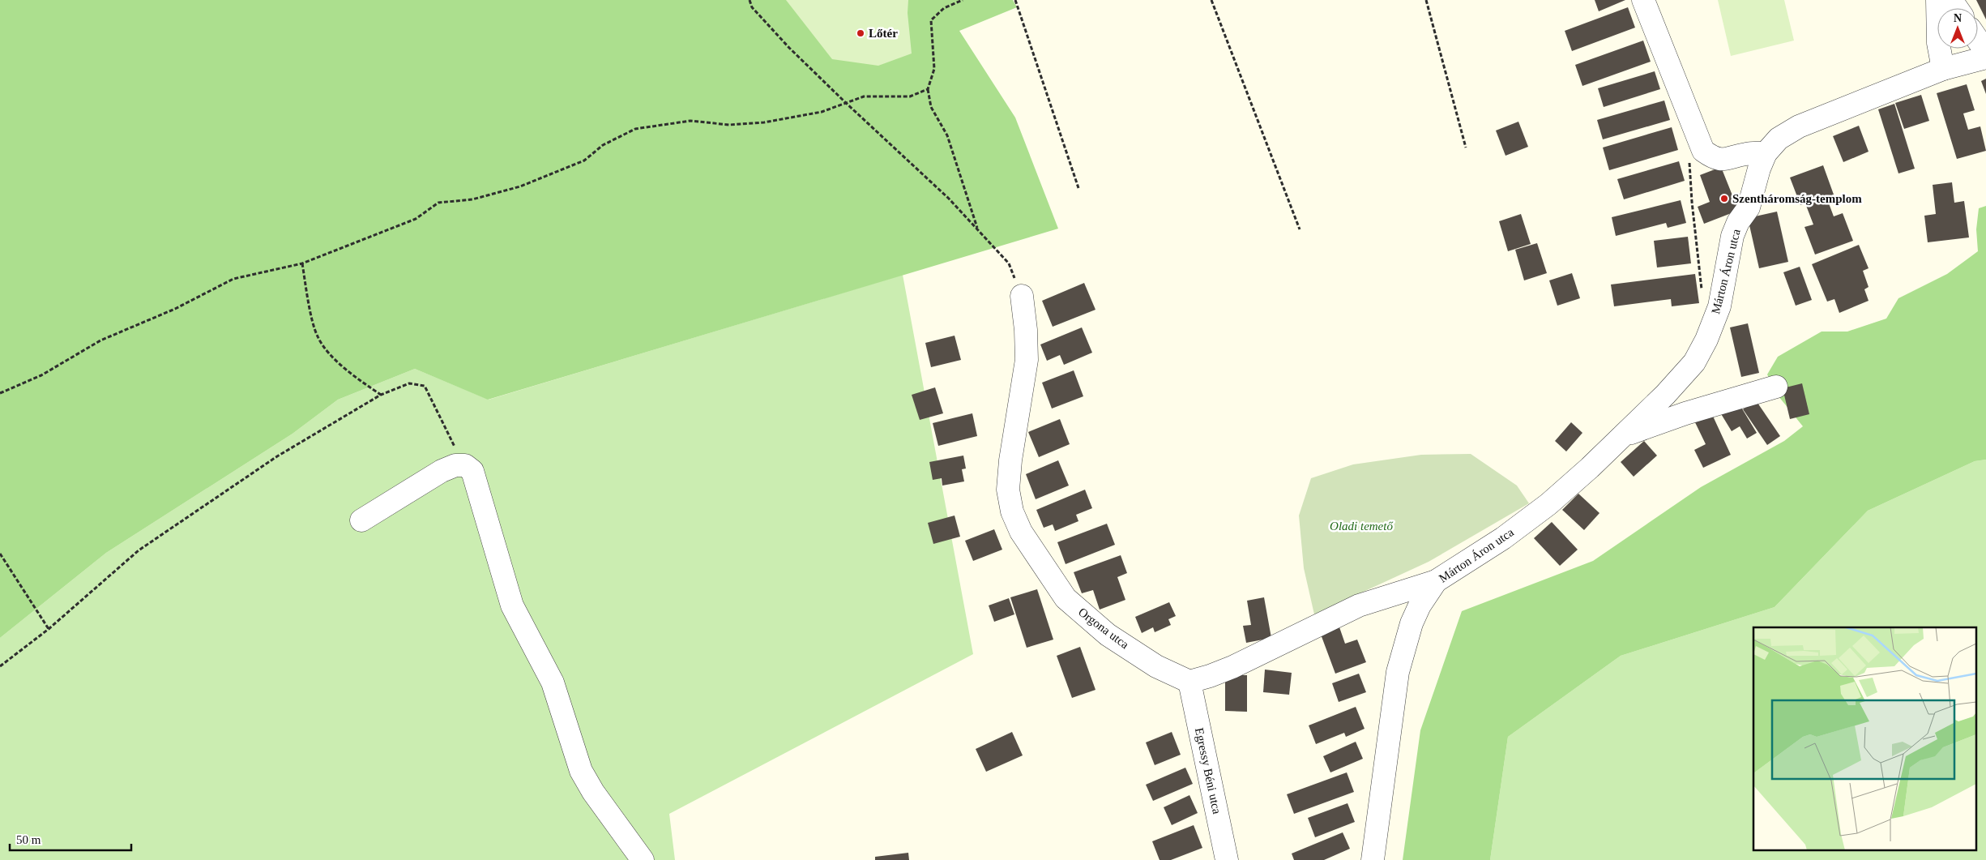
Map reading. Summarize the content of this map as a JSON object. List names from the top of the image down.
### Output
{
  "streets": {
    "street": ["Márton Áron utca", "Orgona utca", "Egressy Béni utca"]
  },
  "crossings": [
    ["Orgona utca", "Egressy Béni utca"]
  ],
  "parks": ["Oladi temető"],
  "places": ["Lőtér", "Szentháromság-templom"],
  "scale_bar": "50 m",
  "north": "top"
}
